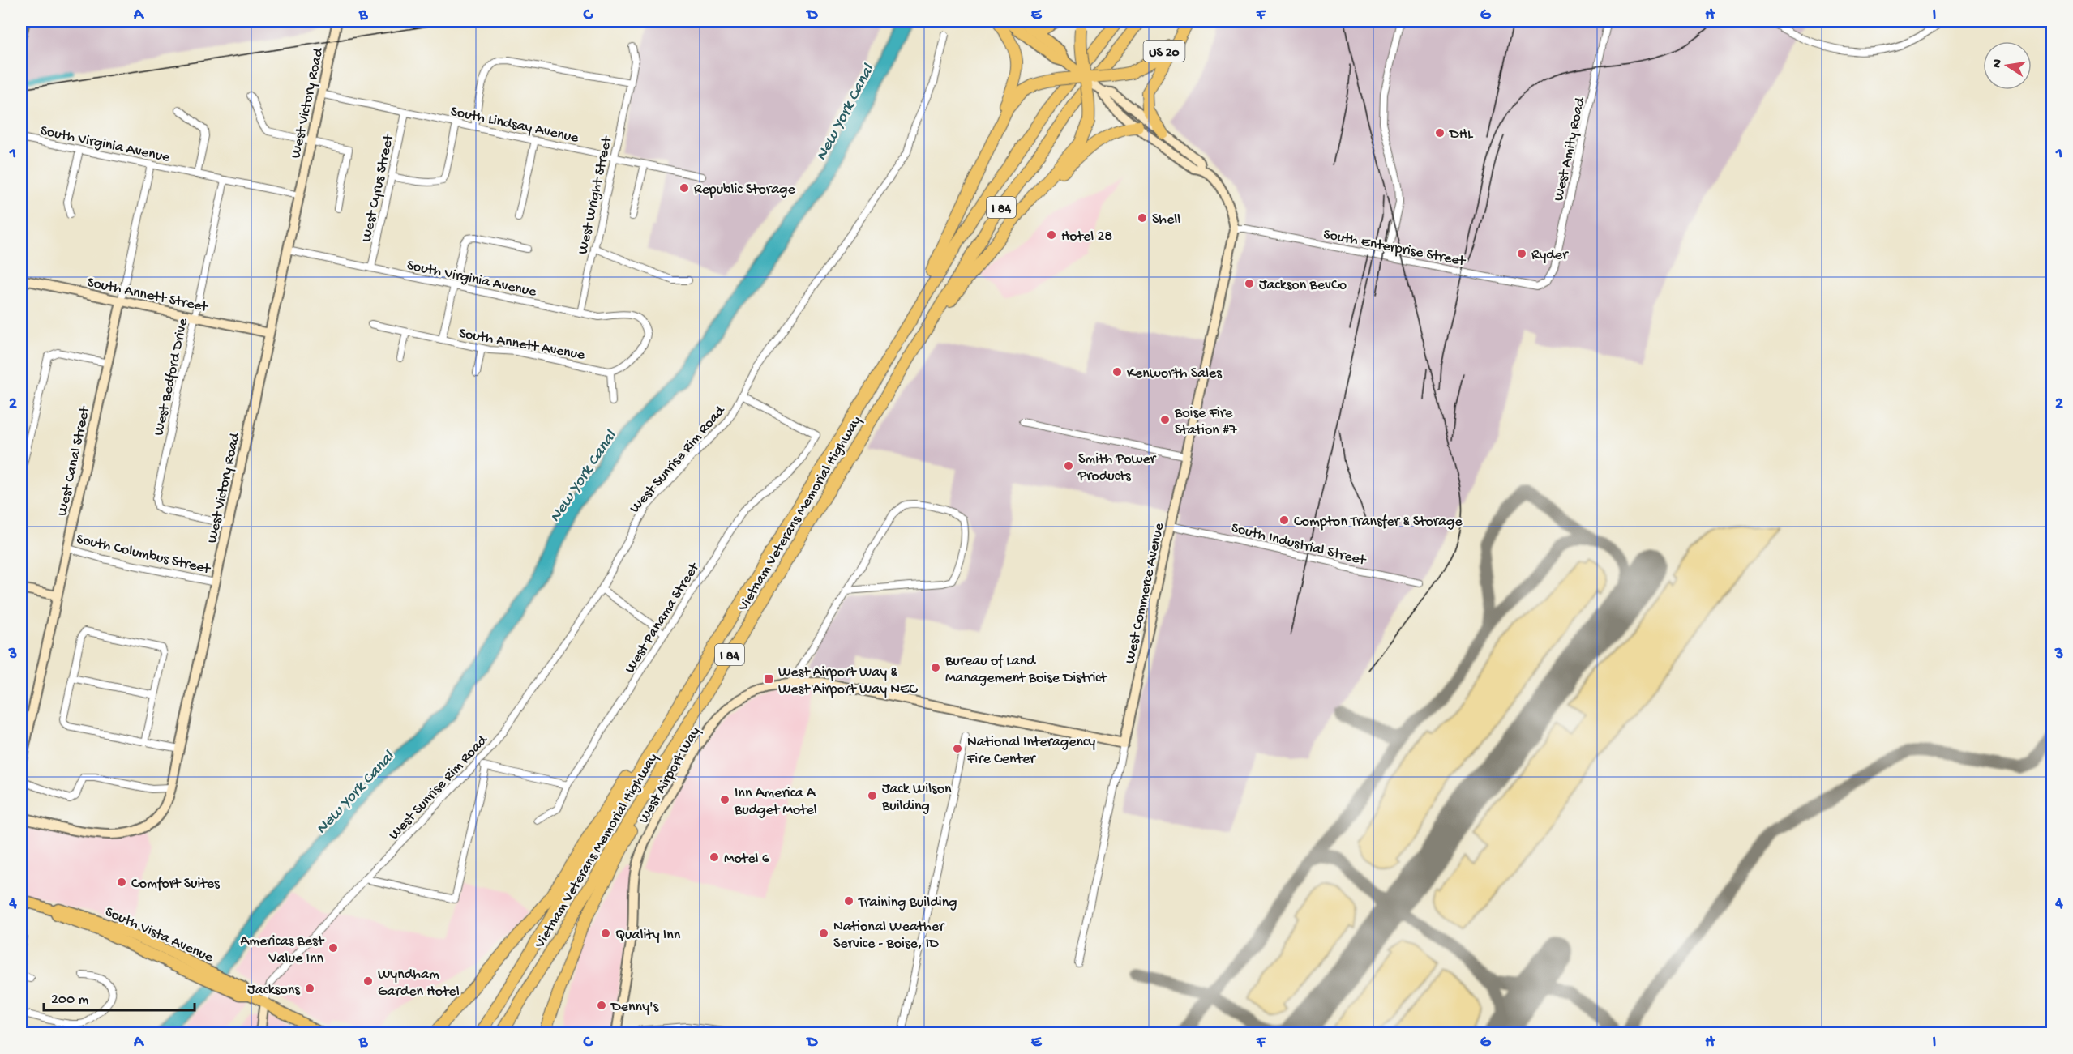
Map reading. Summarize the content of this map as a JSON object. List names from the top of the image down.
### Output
{
  "streets": {
    "highway": ["US 20", "I 84", "Vietnam Veterans Memorial Highway"],
    "main road": ["South Vista Avenue"],
    "street": [
      "West Victory Road",
      "South Lindsay Avenue",
      "South Virginia Avenue",
      "West Amity Road",
      "West Cyrus Street",
      "West Wright Street",
      "South Enterprise Street",
      "South Annett Street",
      "South Annett Avenue",
      "West Bedford Drive",
      "West Sunrise Rim Road",
      "West Canal Street",
      "South Industrial Street",
      "South Columbus Street",
      "West Commerce Avenue",
      "West Panama Street",
      "West Airport Way"
    ]
  },
  "crossings": [
    ["West Victory Road", "South Lindsay Avenue"],
    ["West Victory Road", "South Virginia Avenue"],
    ["West Victory Road", "South Annett Street"],
    ["West Victory Road", "West Bedford Drive"],
    ["West Victory Road", "South Columbus Street"],
    ["South Lindsay Avenue", "West Cyrus Street"],
    ["South Lindsay Avenue", "West Wright Street"],
    ["South Virginia Avenue", "West Cyrus Street"],
    ["South Virginia Avenue", "West Wright Street"],
    ["South Virginia Avenue", "South Annett Avenue"],
    ["South Virginia Avenue", "West Bedford Drive"],
    ["South Virginia Avenue", "West Canal Street"],
    ["West Amity Road", "South Enterprise Street"],
    ["South Enterprise Street", "West Commerce Avenue"],
    ["South Annett Street", "West Bedford Drive"],
    ["South Annett Street", "West Canal Street"],
    ["West Sunrise Rim Road", "West Panama Street"],
    ["West Sunrise Rim Road", "South Vista Avenue"],
    ["West Canal Street", "South Columbus Street"],
    ["South Industrial Street", "West Commerce Avenue"],
    ["West Commerce Avenue", "West Airport Way"]
  ],
  "water": ["New York Canal"],
  "places": {
    "other": [
      "DHL",
      "Republic Storage",
      "Shell",
      "Hotel 28",
      "Ryder",
      "Jackson BevCo",
      "Kenworth Sales",
      "Boise Fire Station #7",
      "Smith Power Products",
      "Compton Transfer & Storage",
      "Bureau of Land Management Boise District",
      "National Interagency Fire Center",
      "Jack Wilson Building",
      "Inn America A Budget Motel",
      "Motel 6",
      "Comfort Suites",
      "Training Building",
      "Quality Inn",
      "National Weather Service - Boise, ID",
      "Americas Best Value Inn",
      "Wyndham Garden Hotel",
      "Jacksons",
      "Denny's"
    ],
    "transit": ["West Airport Way & West Airport Way NEC"]
  },
  "scale_bar": "200 m",
  "north": "left",
  "grid": {
    "columns": [
      "A",
      "B",
      "C",
      "D",
      "E",
      "F",
      "G",
      "H",
      "I"
    ],
    "rows": [
      "1",
      "2",
      "3",
      "4"
    ]
  }
}
